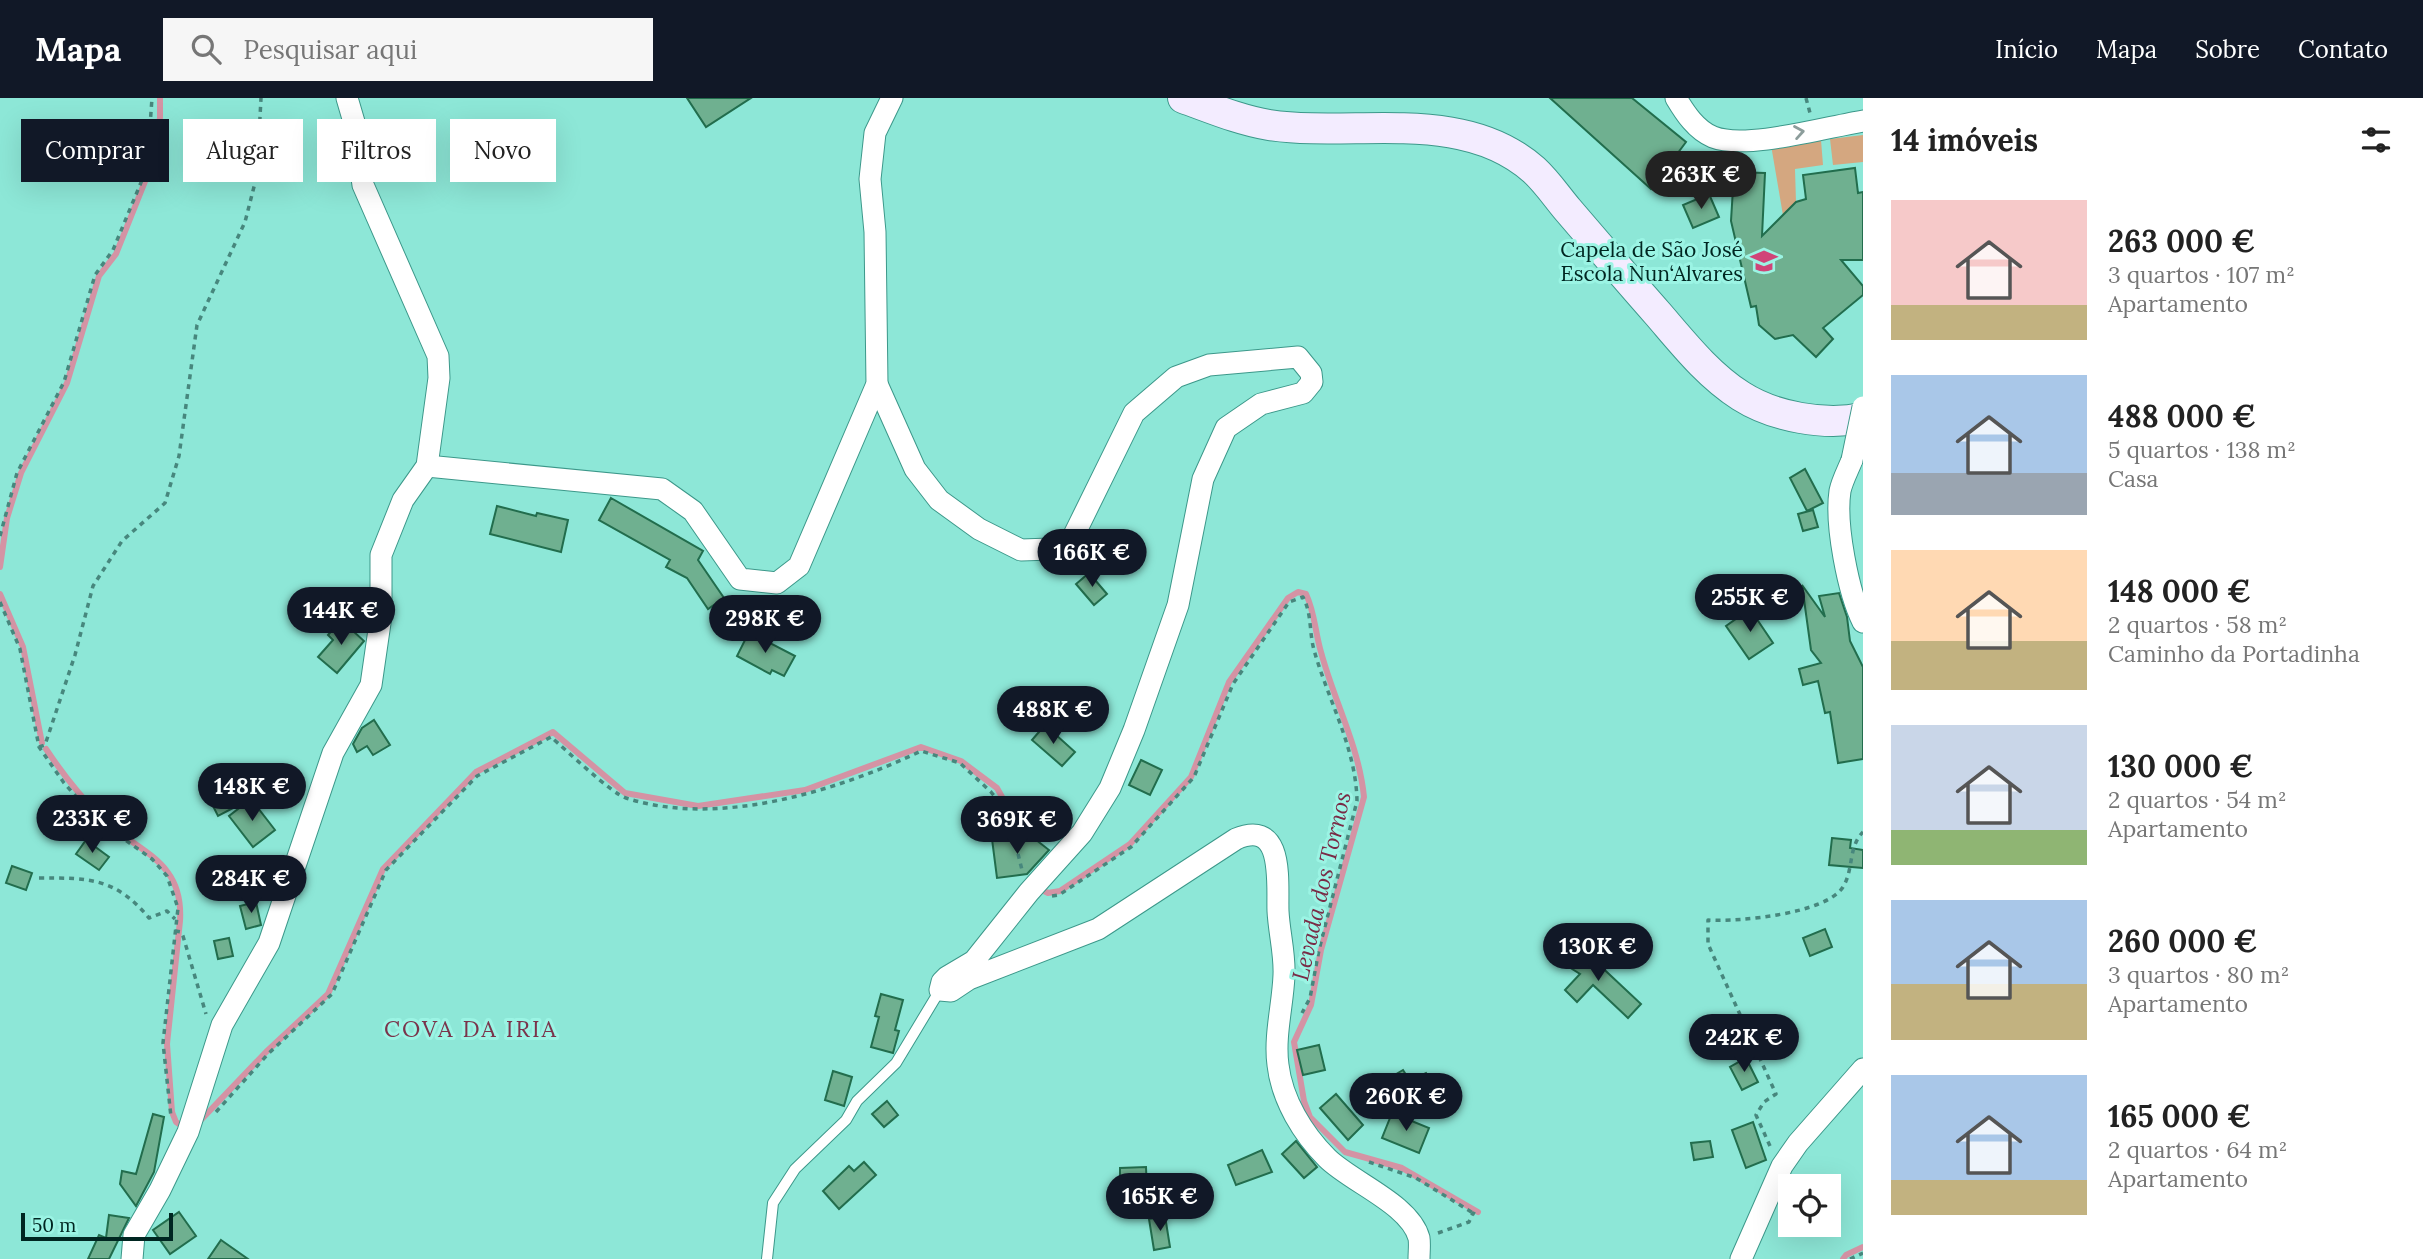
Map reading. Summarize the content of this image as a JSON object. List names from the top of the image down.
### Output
{
  "districts": ["COVA DA IRIA"],
  "water": ["Levada dos Tornos"],
  "places": {
    "school or university": ["Capela de São José Escola Nun‘Alvares"]
  },
  "scale_bar": "50 m",
  "page": {
    "header": "Mapa",
    "search": "Pesquisar aqui",
    "nav": [
      "Início",
      "Mapa",
      "Sobre",
      "Contato"
    ],
    "heading": "14 imóveis",
    "chip": [
      "Comprar",
      "Alugar",
      "Filtros",
      "Novo"
    ],
    "price": [
      "263K €",
      "166K €",
      "255K €",
      "144K €",
      "298K €",
      "488K €",
      "148K €",
      "233K €",
      "369K €",
      "284K €",
      "130K €",
      "242K €",
      "260K €",
      "165K €"
    ],
    "list": [
      {
        "name": "263 000 €",
        "note": "3 quartos · 107 m² · Apartamento"
      },
      {
        "name": "488 000 €",
        "note": "5 quartos · 138 m² · Casa"
      },
      {
        "name": "148 000 €",
        "note": "2 quartos · 58 m² · Caminho da Portadinha"
      },
      {
        "name": "130 000 €",
        "note": "2 quartos · 54 m² · Apartamento"
      },
      {
        "name": "260 000 €",
        "note": "3 quartos · 80 m² · Apartamento"
      },
      {
        "name": "165 000 €",
        "note": "2 quartos · 64 m² · Apartamento"
      }
    ],
    "scale": "50 m"
  }
}
